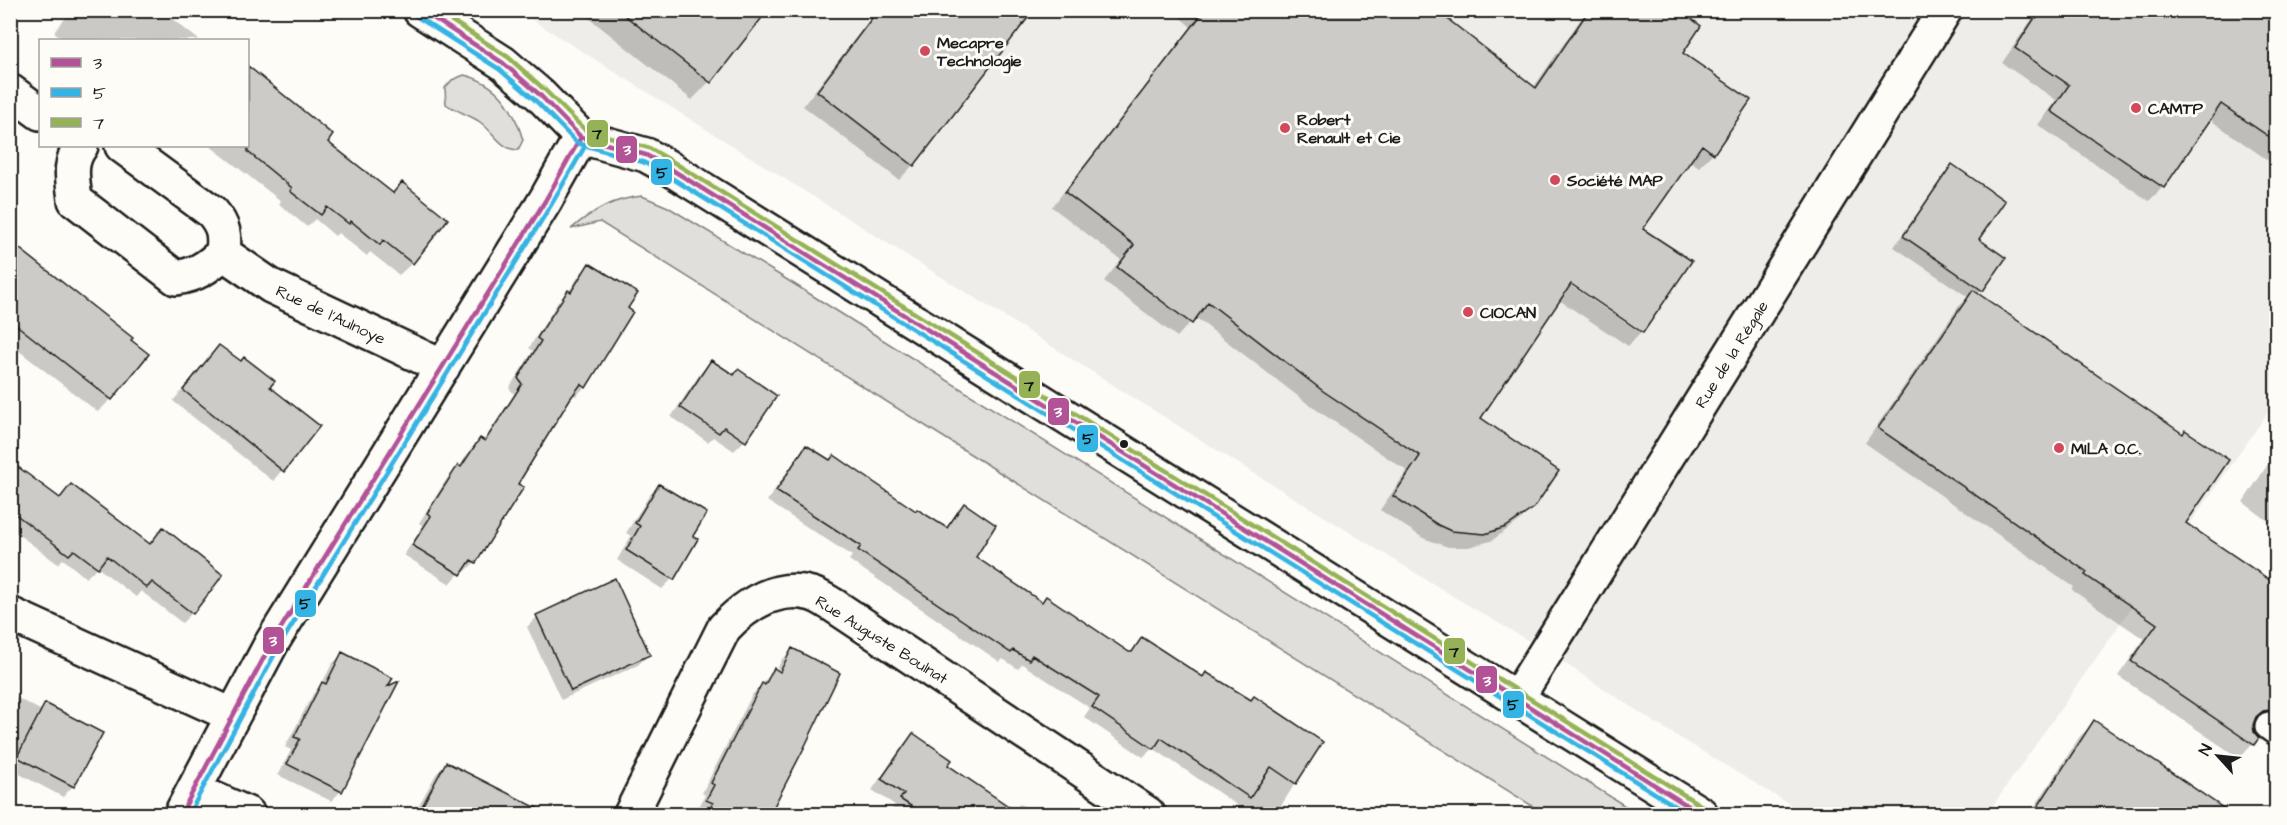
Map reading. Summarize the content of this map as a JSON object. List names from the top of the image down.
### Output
{
  "streets": {
    "street": ["Rue de l'Aulnoye", "Rue de la Régale", "Rue Auguste Boulnat"]
  },
  "places": [
    "Mecapre Technologie",
    "CAMTP",
    "Robert Renault et Cie",
    "Société MAP",
    "CIOCAN",
    "MILA O.C."
  ],
  "lines": ["transit line 3", "transit line 7", "transit line 5"],
  "legend": ["3", "5", "7"],
  "north": "top left"
}
